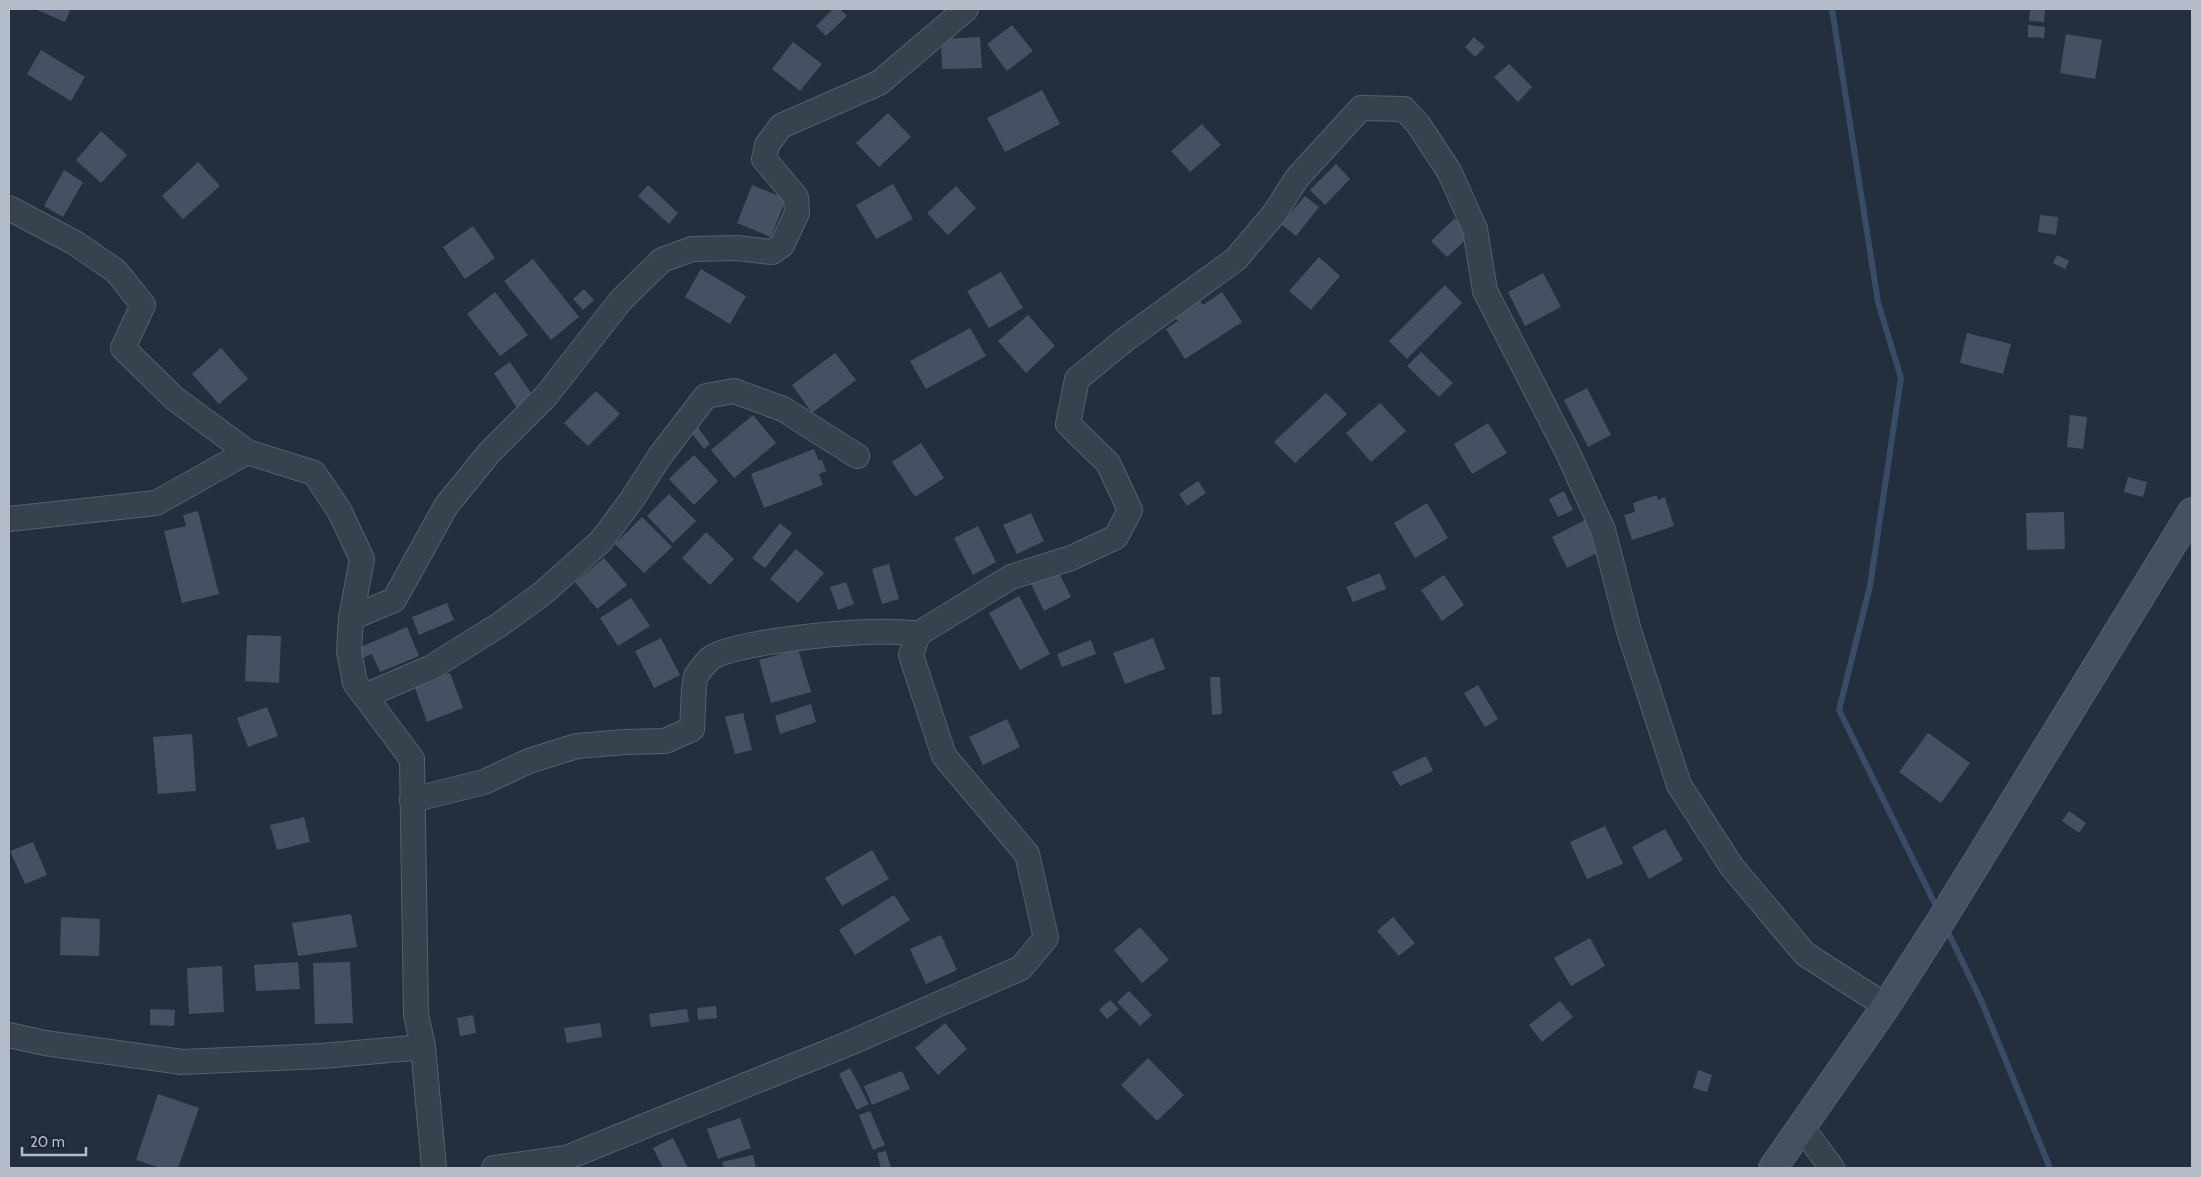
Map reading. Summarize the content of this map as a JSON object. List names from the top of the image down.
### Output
{
  "scale_bar": "20 m"
}
